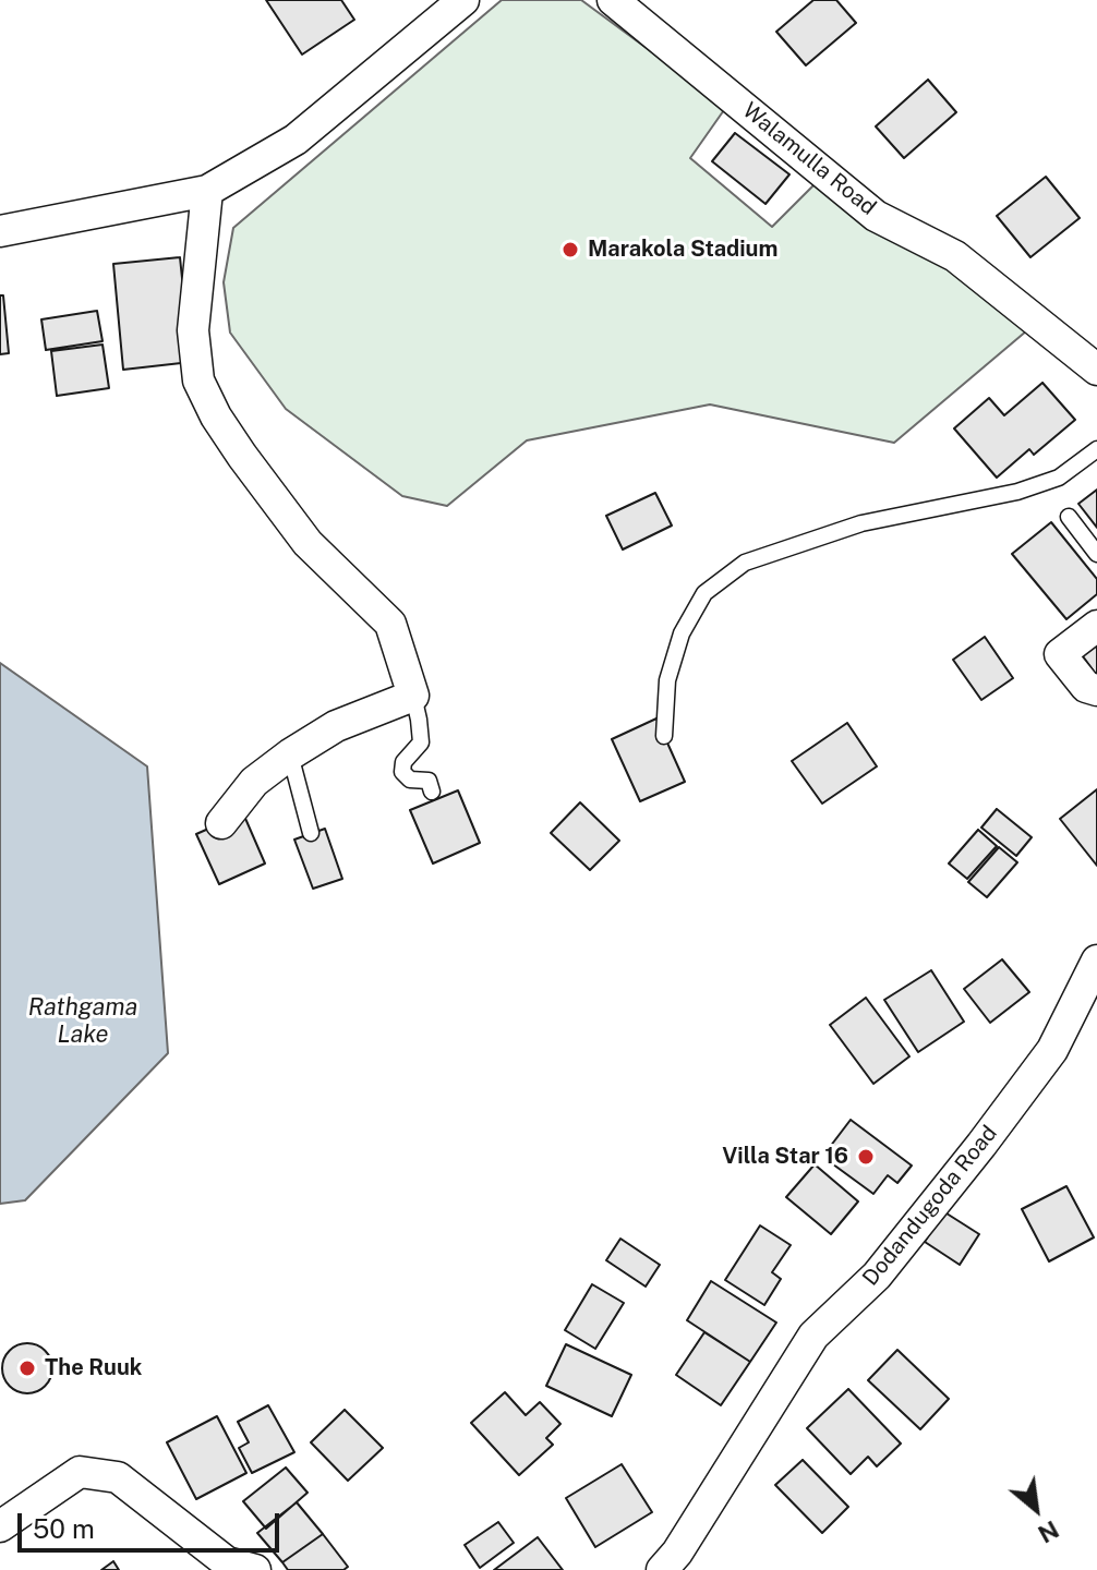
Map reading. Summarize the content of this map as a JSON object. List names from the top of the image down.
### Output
{
  "streets": {
    "street": ["Walamulla Road", "Dodandugoda Road"]
  },
  "water": ["Rathgama Lake"],
  "places": ["Marakola Stadium", "Villa Star 16", "The Ruuk"],
  "scale_bar": "50 m",
  "north": "bottom right"
}
